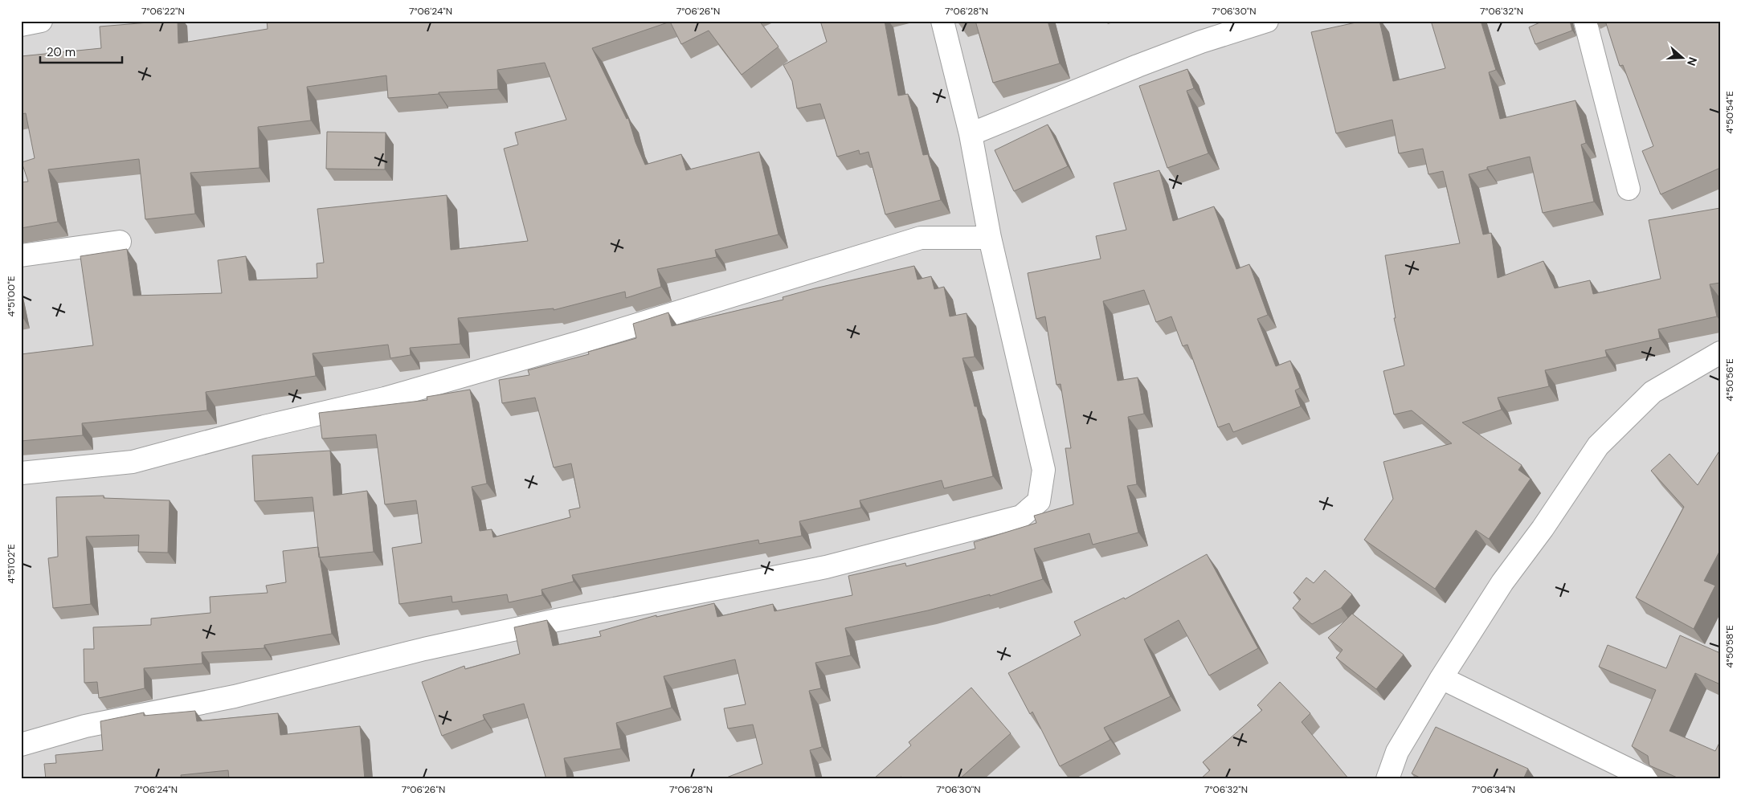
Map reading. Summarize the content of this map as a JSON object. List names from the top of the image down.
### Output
{
  "scale_bar": "20 m",
  "north": "right",
  "coordinates": [
    "7°06'22\"N",
    "7°06'24\"N",
    "7°06'26\"N",
    "7°06'28\"N",
    "7°06'30\"N",
    "7°06'32\"N",
    "4°50'54\"E",
    "4°51'00\"E",
    "4°50'56\"E",
    "4°51'02\"E",
    "4°50'58\"E",
    "7°06'34\"N"
  ]
}
